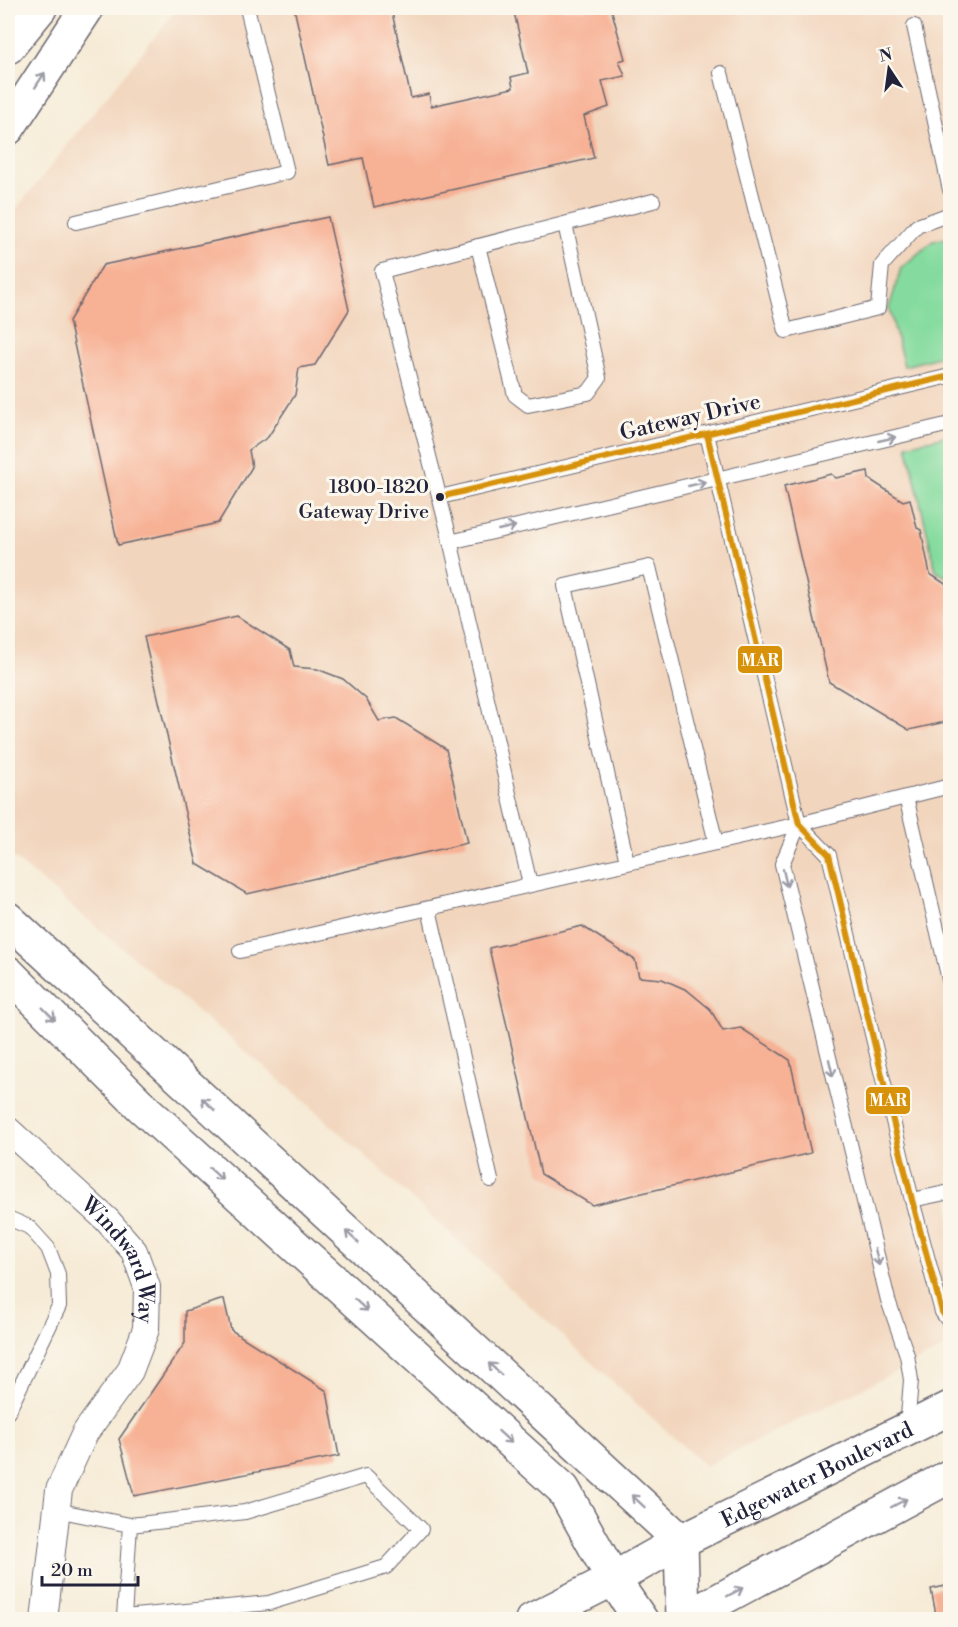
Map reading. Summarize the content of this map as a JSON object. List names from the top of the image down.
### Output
{
  "streets": {
    "main road": ["Edgewater Boulevard"],
    "street": ["Windward Way"],
    "lane": ["Gateway Drive"]
  },
  "places": ["1800-1820 Gateway Drive"],
  "lines": ["transit line MAR"],
  "scale_bar": "20 m",
  "north": "top"
}
